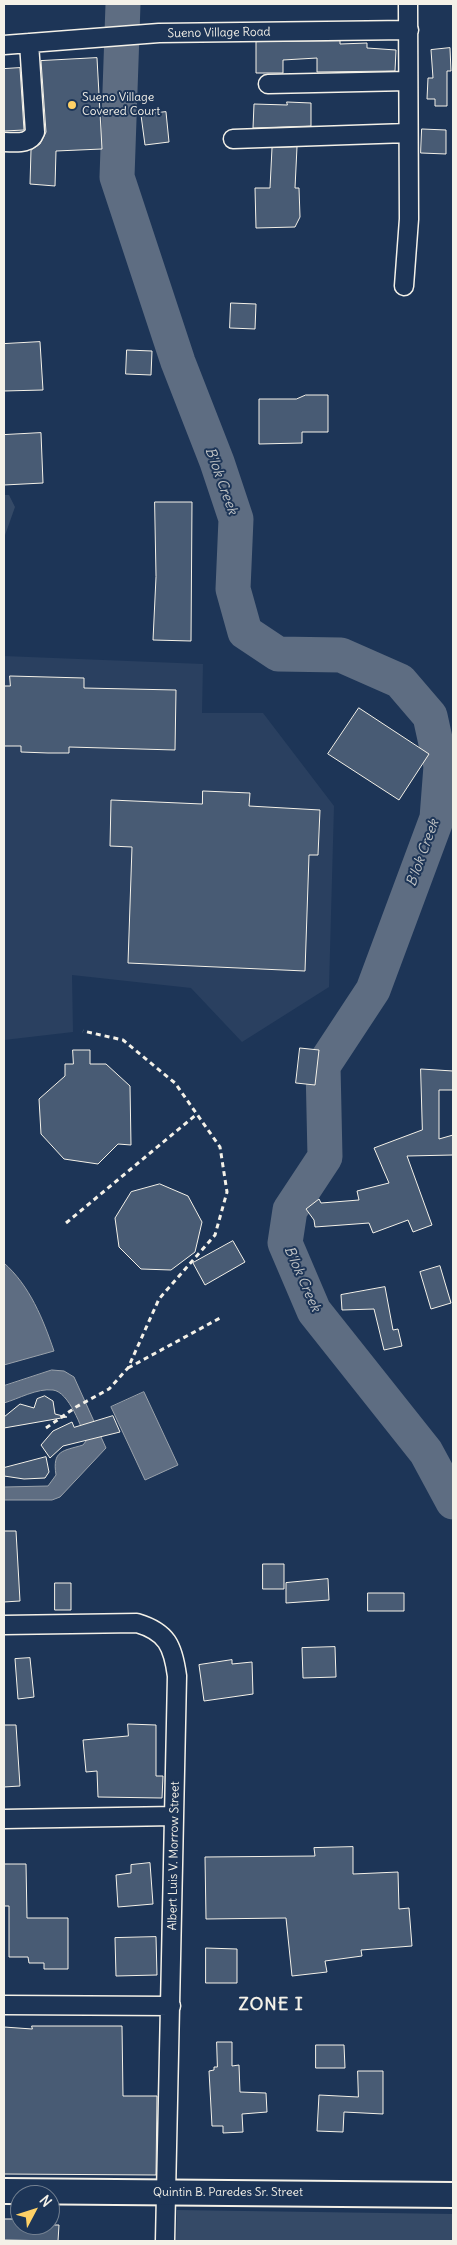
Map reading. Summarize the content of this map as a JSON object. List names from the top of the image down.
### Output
{
  "streets": {
    "main road": ["Quintin B. Paredes Sr. Street"],
    "street": ["Sueno Village Road", "Albert Luis V. Morrow Street"]
  },
  "crossings": [
    ["Albert Luis V. Morrow Street", "Quintin B. Paredes Sr. Street"]
  ],
  "districts": ["ZONE I"],
  "water": ["B'lok Creek"],
  "places": ["Sueno Village Covered Court"],
  "north": "top right"
}
